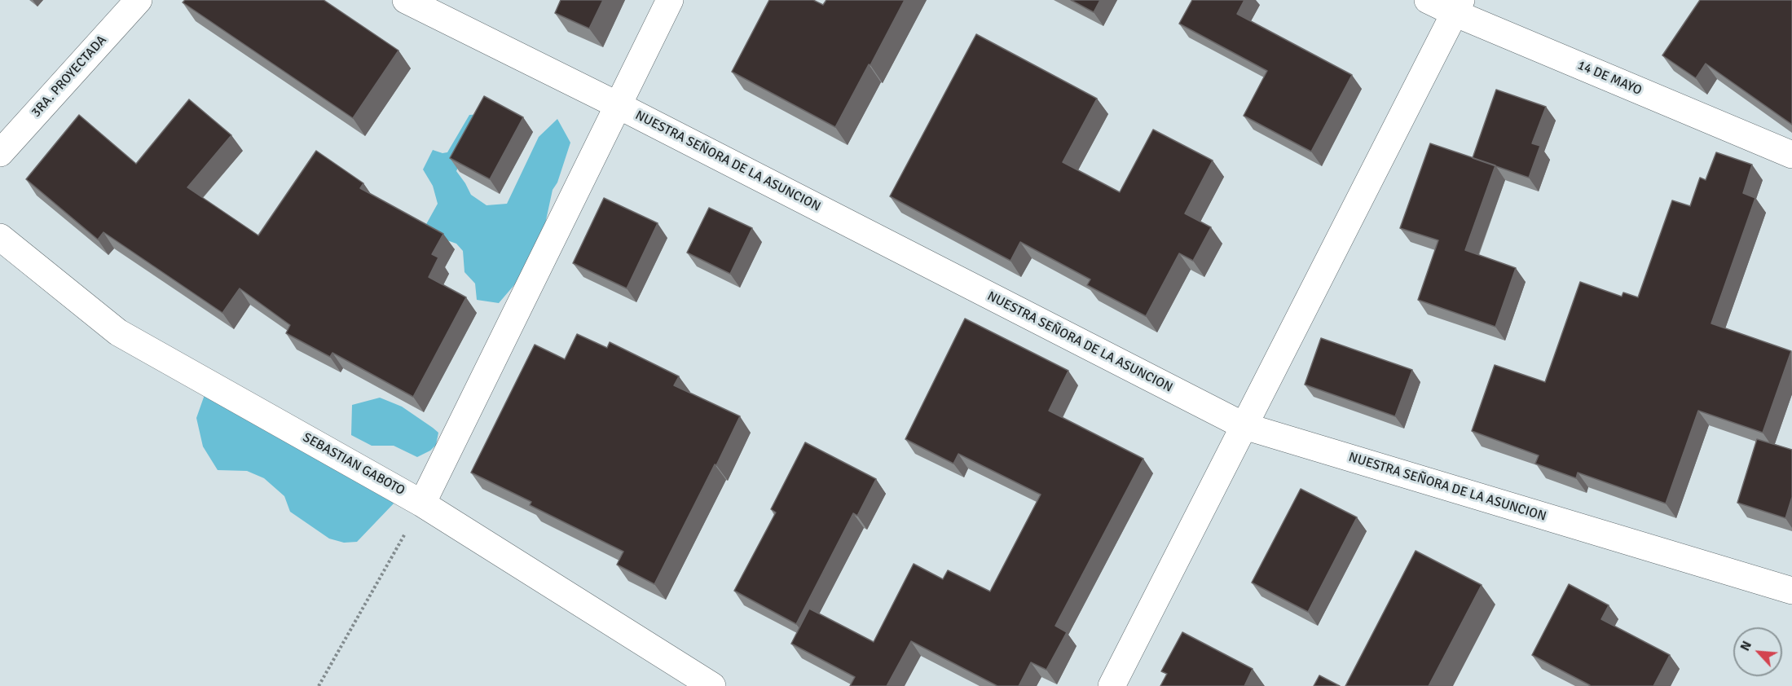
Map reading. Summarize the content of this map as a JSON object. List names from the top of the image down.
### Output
{
  "streets": {
    "street": [
      "3RA. PROYECTADA",
      "14 DE MAYO",
      "NUESTRA SEÑORA DE LA ASUNCION",
      "SEBASTIAN GABOTO"
    ]
  },
  "north": "top left"
}
